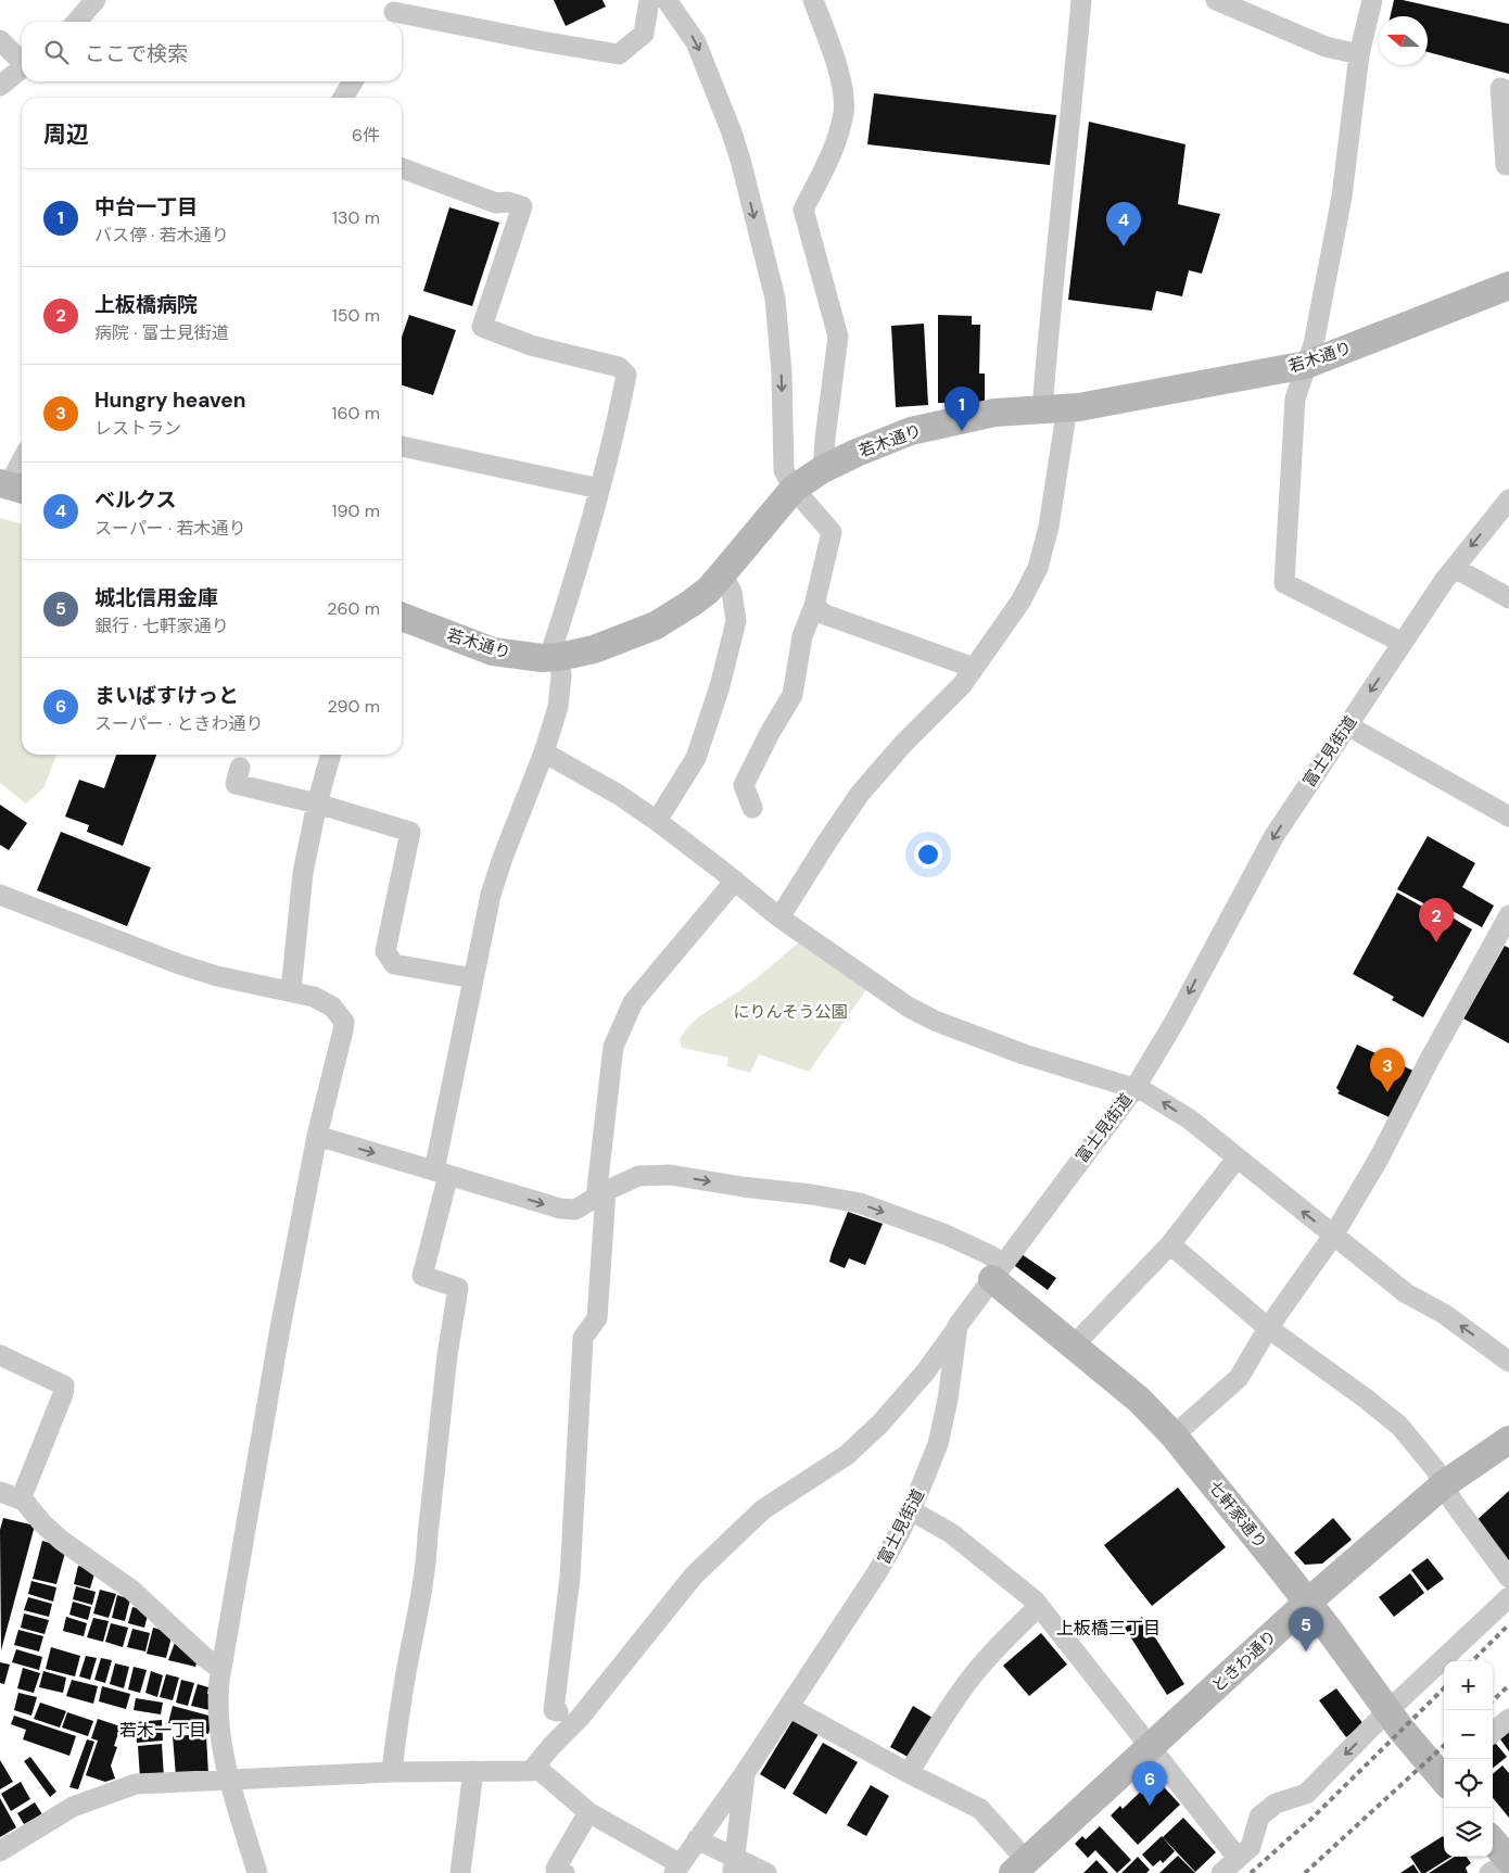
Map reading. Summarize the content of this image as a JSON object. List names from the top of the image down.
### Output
{
  "streets": {
    "street": [
      "若木通り",
      "富士見街道",
      "七軒家通り",
      "ときわ通り"
    ]
  },
  "crossings": [
    ["富士見街道", "七軒家通り"],
    ["七軒家通り", "ときわ通り"]
  ],
  "one_way": ["富士見街道"],
  "districts": ["上板橋三丁目", "若木一丁目"],
  "parks": ["にりんそう公園"],
  "north": "left",
  "page": {
    "search": "ここで検索",
    "heading": ["周辺", "6件"],
    "list": [
      {
        "mark": "1",
        "name": "中台一丁目",
        "note": "バス停 · 若木通り",
        "value": "130 m"
      },
      {
        "mark": "2",
        "name": "上板橋病院",
        "note": "病院 · 富士見街道",
        "value": "150 m"
      },
      {
        "mark": "3",
        "name": "Hungry heaven",
        "note": "レストラン",
        "value": "160 m"
      },
      {
        "mark": "4",
        "name": "ベルクス",
        "note": "スーパー · 若木通り",
        "value": "190 m"
      },
      {
        "mark": "5",
        "name": "城北信用金庫",
        "note": "銀行 · 七軒家通り",
        "value": "260 m"
      },
      {
        "mark": "6",
        "name": "まいばすけっと",
        "note": "スーパー · ときわ通り",
        "value": "290 m"
      }
    ],
    "pins": [
      "4",
      "1",
      "2",
      "3",
      "5",
      "6"
    ],
    "map_buttons": ["+", "−"]
  }
}
